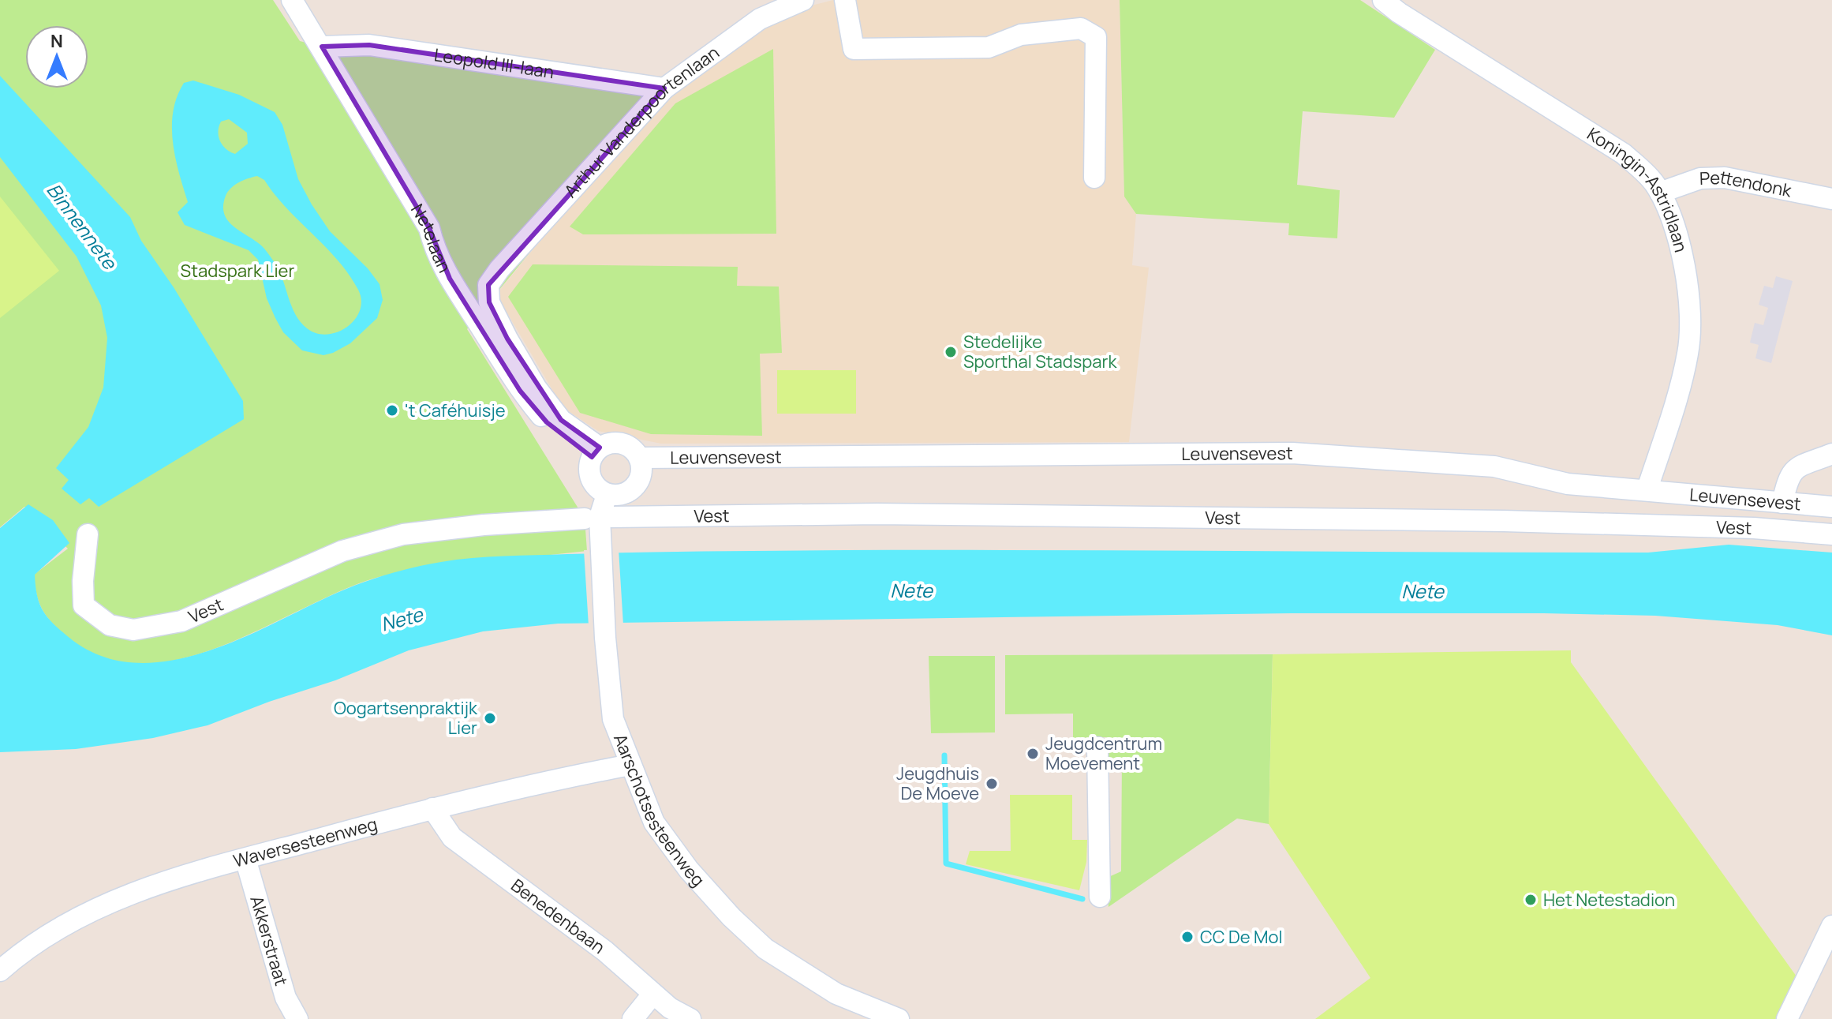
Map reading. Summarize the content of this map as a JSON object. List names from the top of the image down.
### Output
{
  "streets": {
    "street": [
      "Leopold III-laan",
      "Arthur Vanderpoortenlaan",
      "Pettendonk",
      "Koningin-Astridlaan",
      "Netelaan",
      "Leuvensevest",
      "Vest",
      "Aarschotsesteenweg",
      "Waversesteenweg",
      "Benedenbaan",
      "Akkerstraat"
    ]
  },
  "crossings": [
    ["Leopold III-laan", "Arthur Vanderpoortenlaan"],
    ["Leopold III-laan", "Netelaan"],
    ["Arthur Vanderpoortenlaan", "Netelaan"],
    ["Arthur Vanderpoortenlaan", "Leuvensevest"],
    ["Arthur Vanderpoortenlaan", "Aarschotsesteenweg"],
    ["Pettendonk", "Koningin-Astridlaan"],
    ["Koningin-Astridlaan", "Leuvensevest"],
    ["Netelaan", "Leuvensevest"],
    ["Netelaan", "Aarschotsesteenweg"],
    ["Leuvensevest", "Aarschotsesteenweg"],
    ["Aarschotsesteenweg", "Waversesteenweg"],
    ["Waversesteenweg", "Benedenbaan"],
    ["Waversesteenweg", "Akkerstraat"]
  ],
  "water": ["Binnennete", "Nete"],
  "parks": ["Stadspark Lier"],
  "places": [
    "Stedelijke Sporthal Stadspark",
    "'t Caféhuisje",
    "Oogartsenpraktijk Lier",
    "Jeugdcentrum Moevement",
    "Jeugdhuis De Moeve",
    "Het Netestadion",
    "CC De Mol"
  ],
  "north": "top"
}
